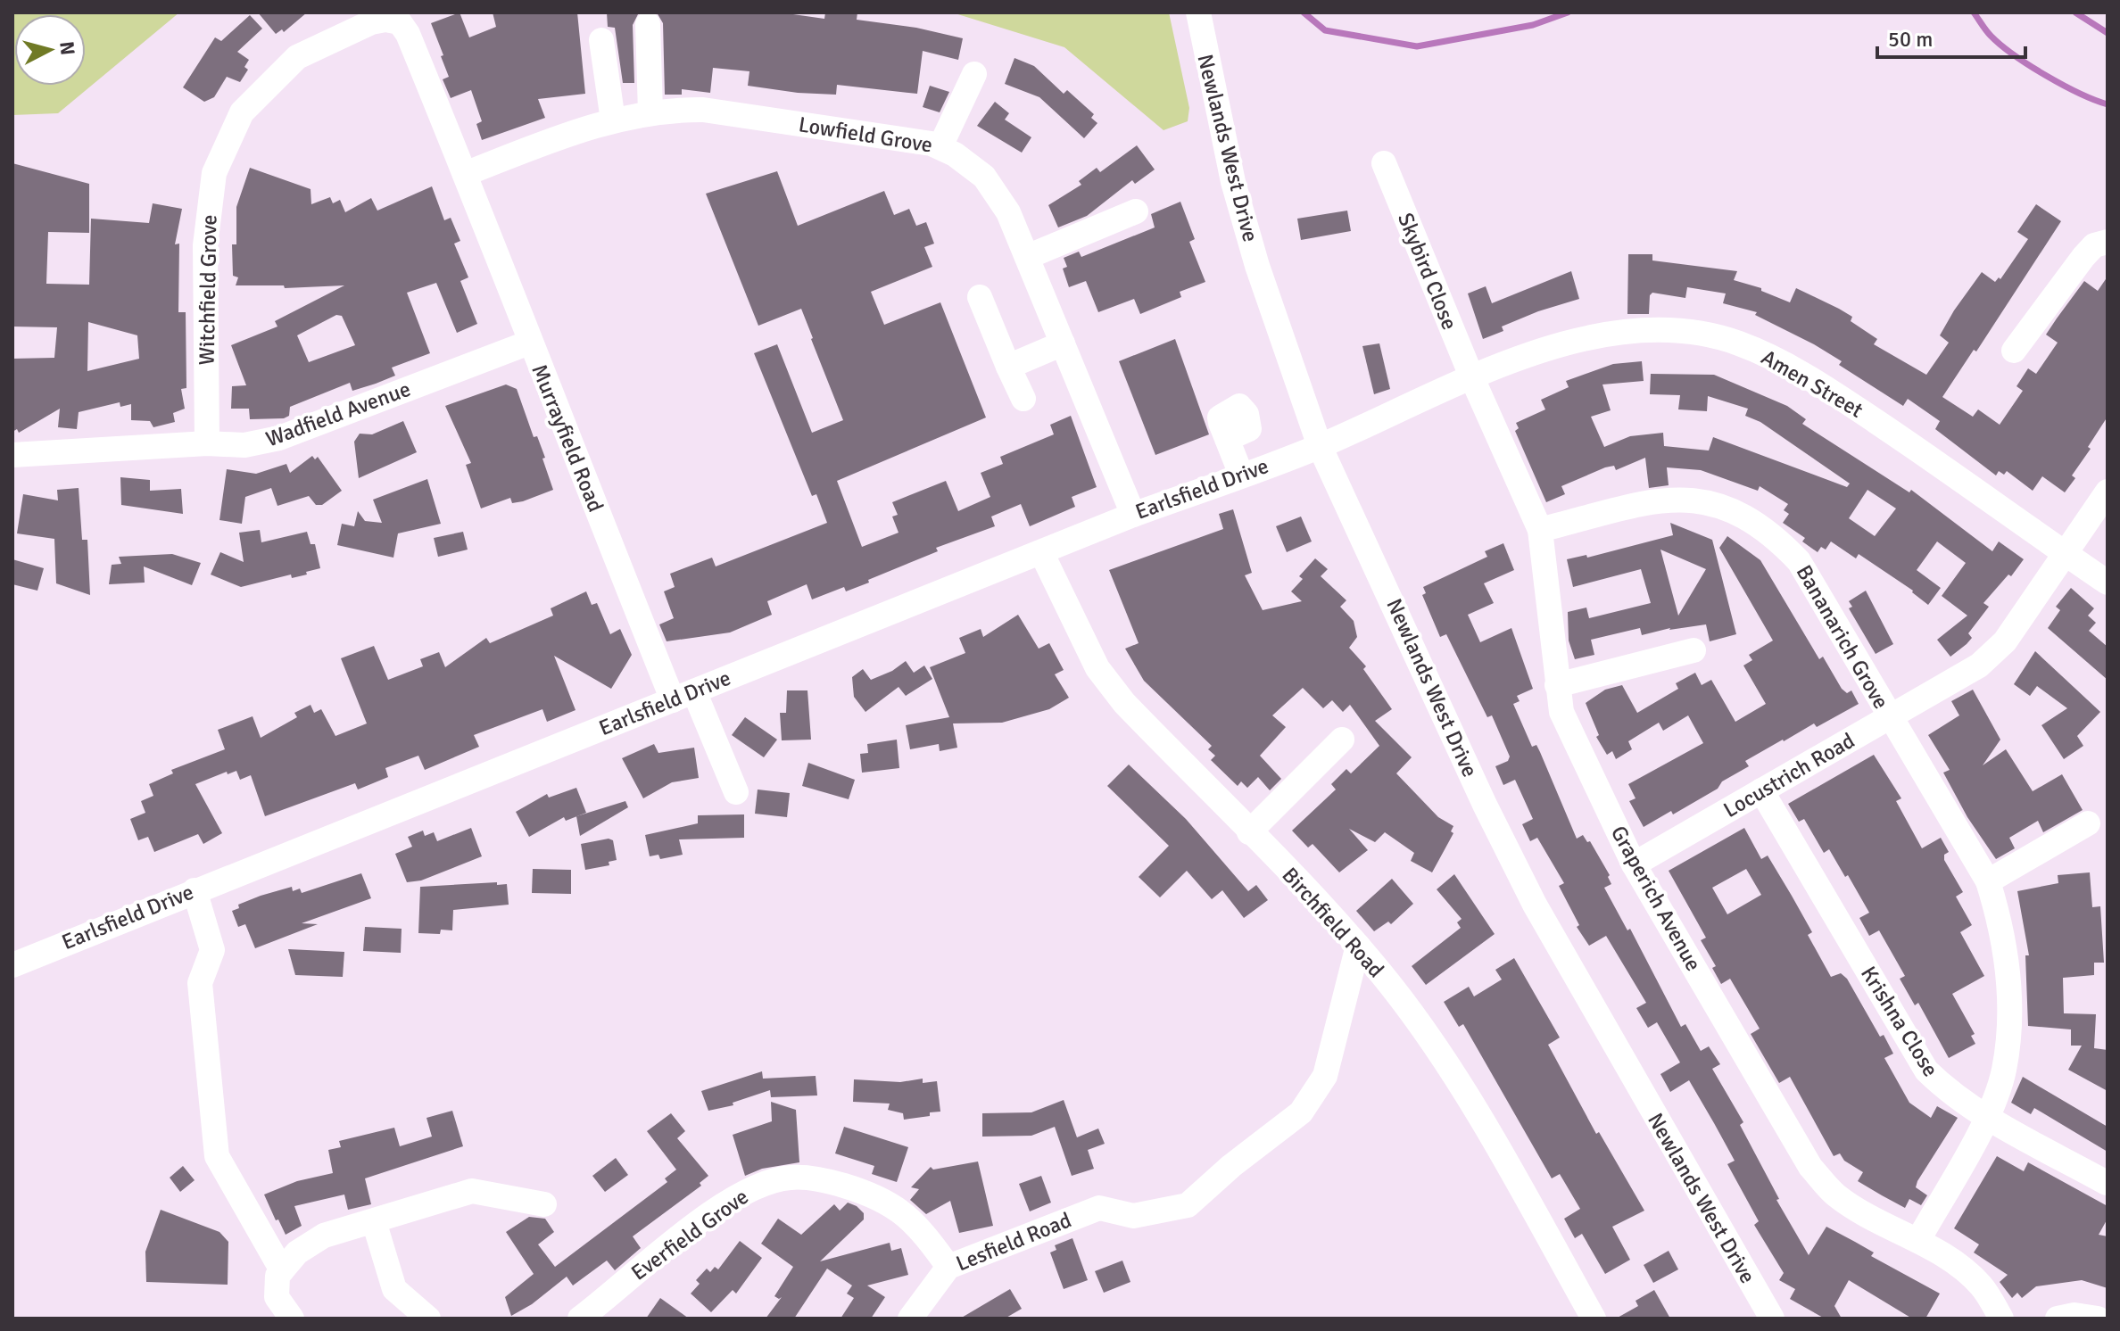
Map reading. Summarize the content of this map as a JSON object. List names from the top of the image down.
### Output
{
  "streets": {
    "street": [
      "Lowfield Grove",
      "Newlands West Drive",
      "Skybird Close",
      "Witchfield Grove",
      "Amen Street",
      "Wadfield Avenue",
      "Murrayfield Road",
      "Earlsfield Drive",
      "Bananarich Grove",
      "Locustrich Road",
      "Graperich Avenue",
      "Birchfield Road",
      "Krishna Close",
      "Everfield Grove",
      "Lesfield Road"
    ]
  },
  "crossings": [
    ["Lowfield Grove", "Witchfield Grove"],
    ["Lowfield Grove", "Murrayfield Road"],
    ["Lowfield Grove", "Earlsfield Drive"],
    ["Newlands West Drive", "Amen Street"],
    ["Newlands West Drive", "Earlsfield Drive"],
    ["Skybird Close", "Amen Street"],
    ["Skybird Close", "Graperich Avenue"],
    ["Witchfield Grove", "Wadfield Avenue"],
    ["Witchfield Grove", "Murrayfield Road"],
    ["Amen Street", "Earlsfield Drive"],
    ["Amen Street", "Locustrich Road"],
    ["Amen Street", "Graperich Avenue"],
    ["Wadfield Avenue", "Murrayfield Road"],
    ["Murrayfield Road", "Earlsfield Drive"],
    ["Earlsfield Drive", "Birchfield Road"],
    ["Bananarich Grove", "Locustrich Road"],
    ["Bananarich Grove", "Graperich Avenue"],
    ["Bananarich Grove", "Krishna Close"],
    ["Locustrich Road", "Graperich Avenue"],
    ["Locustrich Road", "Krishna Close"],
    ["Birchfield Road", "Lesfield Road"],
    ["Everfield Grove", "Lesfield Road"]
  ],
  "scale_bar": "50 m",
  "north": "right"
}
